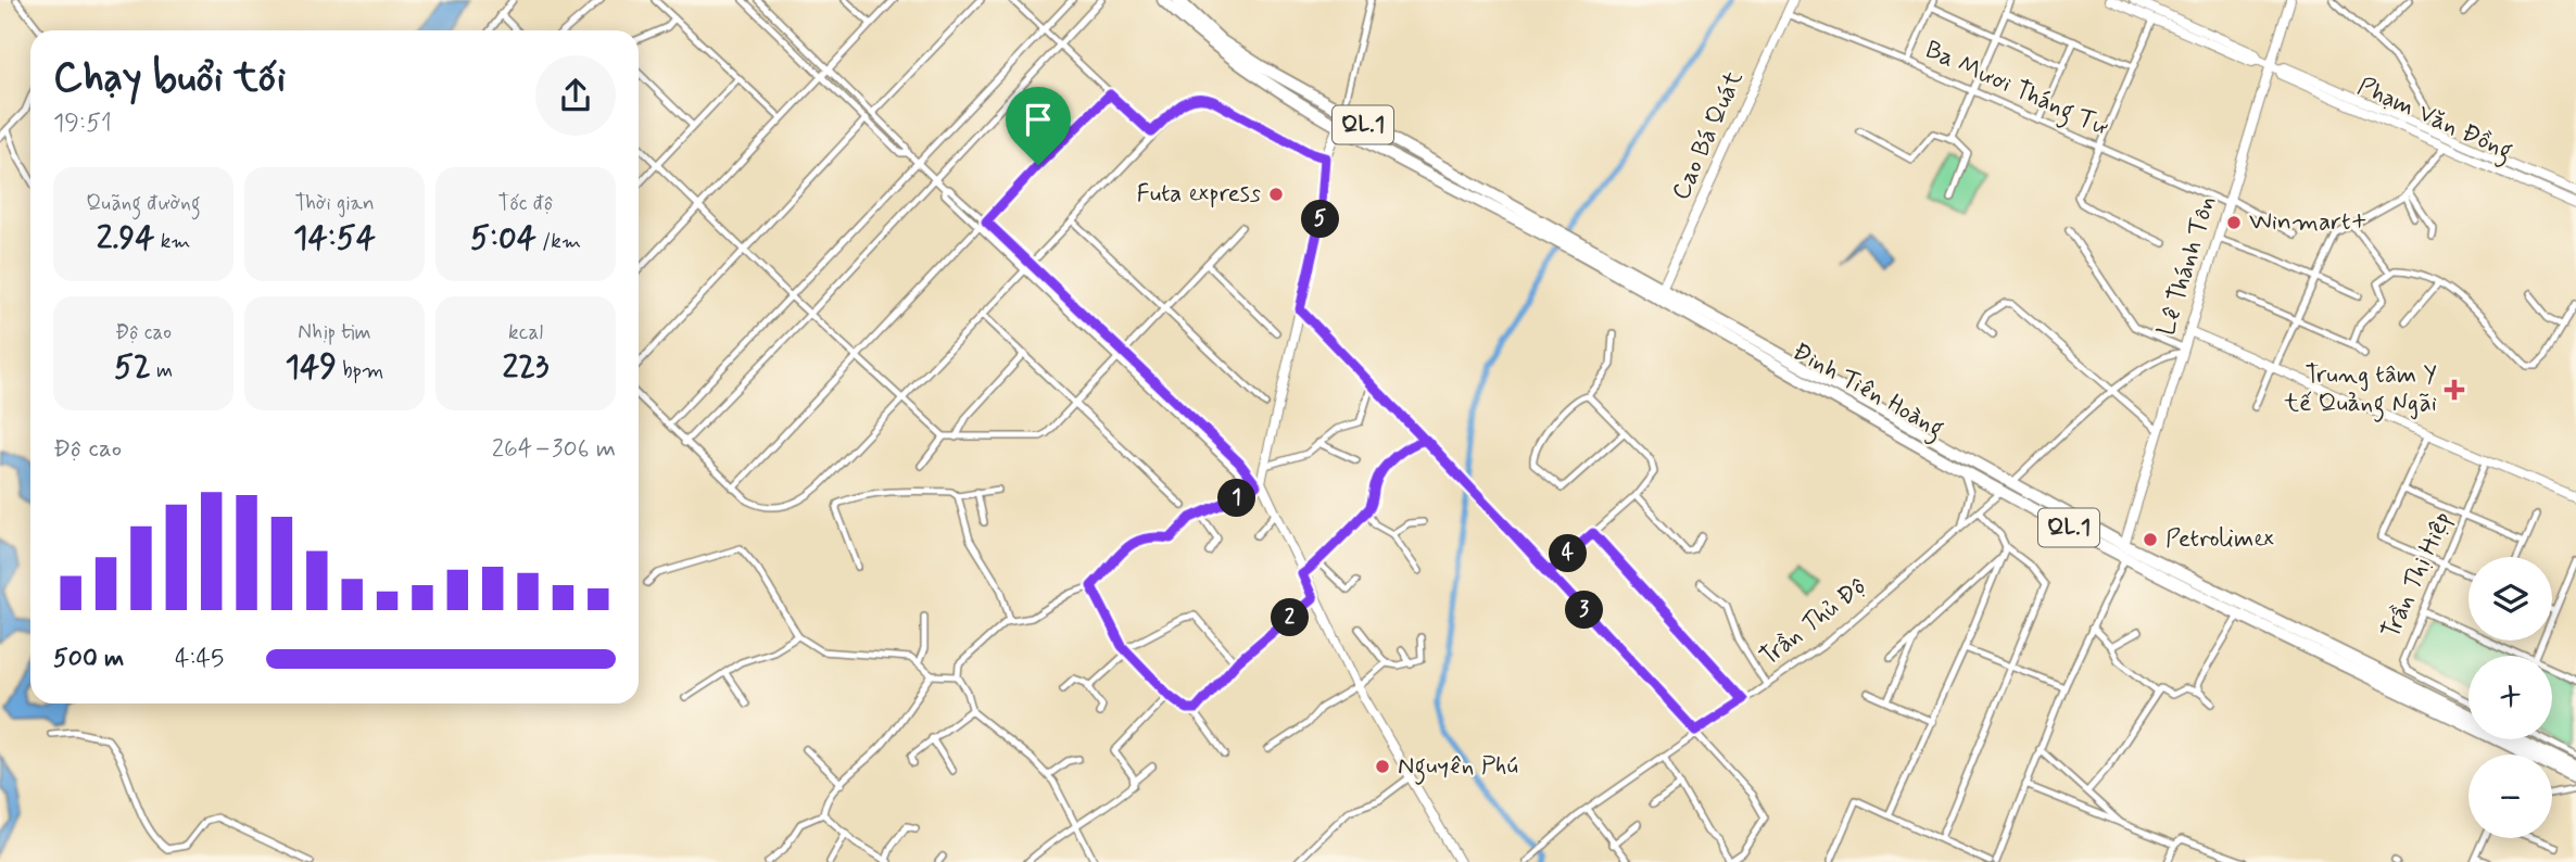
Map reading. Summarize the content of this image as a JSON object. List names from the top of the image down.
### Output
{
  "streets": {
    "highway": ["QL.1", "Đinh Tiên Hoàng"],
    "street": [
      "Ba Mươi Tháng Tư",
      "Phạm Văn Đồng",
      "Cao Bá Quát",
      "Lê Thánh Tôn",
      "Trần Thị Hiệp",
      "Trần Thủ Độ"
    ]
  },
  "crossings": [
    ["Ba Mươi Tháng Tư", "Cao Bá Quát"],
    ["Ba Mươi Tháng Tư", "Lê Thánh Tôn"],
    ["Phạm Văn Đồng", "Lê Thánh Tôn"],
    ["Cao Bá Quát", "Đinh Tiên Hoàng"],
    ["Lê Thánh Tôn", "Đinh Tiên Hoàng"],
    ["Lê Thánh Tôn", "Trần Thủ Độ"],
    ["Đinh Tiên Hoàng", "Trần Thủ Độ"]
  ],
  "places": {
    "other": [
      "Futa express",
      "Winmart+",
      "Petrolimex",
      "Nguyên Phú"
    ],
    "health": ["Trung tâm Y tế Quảng Ngãi"]
  },
  "page": {
    "heading": ["Chạy buổi tối", "19:51"],
    "stats": [
      ["Quãng đường", "2.94 km"],
      ["Thời gian", "14:54"],
      ["Tốc độ", "5:04 /km"],
      ["Độ cao", "52 m"],
      ["Nhịp tim", "149 bpm"],
      ["kcal", "223"]
    ],
    "pins": [
      "5",
      "1",
      "4",
      "3",
      "2"
    ],
    "chart": ["Độ cao", "264–306 m"],
    "map_buttons": ["+", "−"],
    "list": [
      {
        "name": "500 m",
        "note": "4:45"
      }
    ]
  }
}
